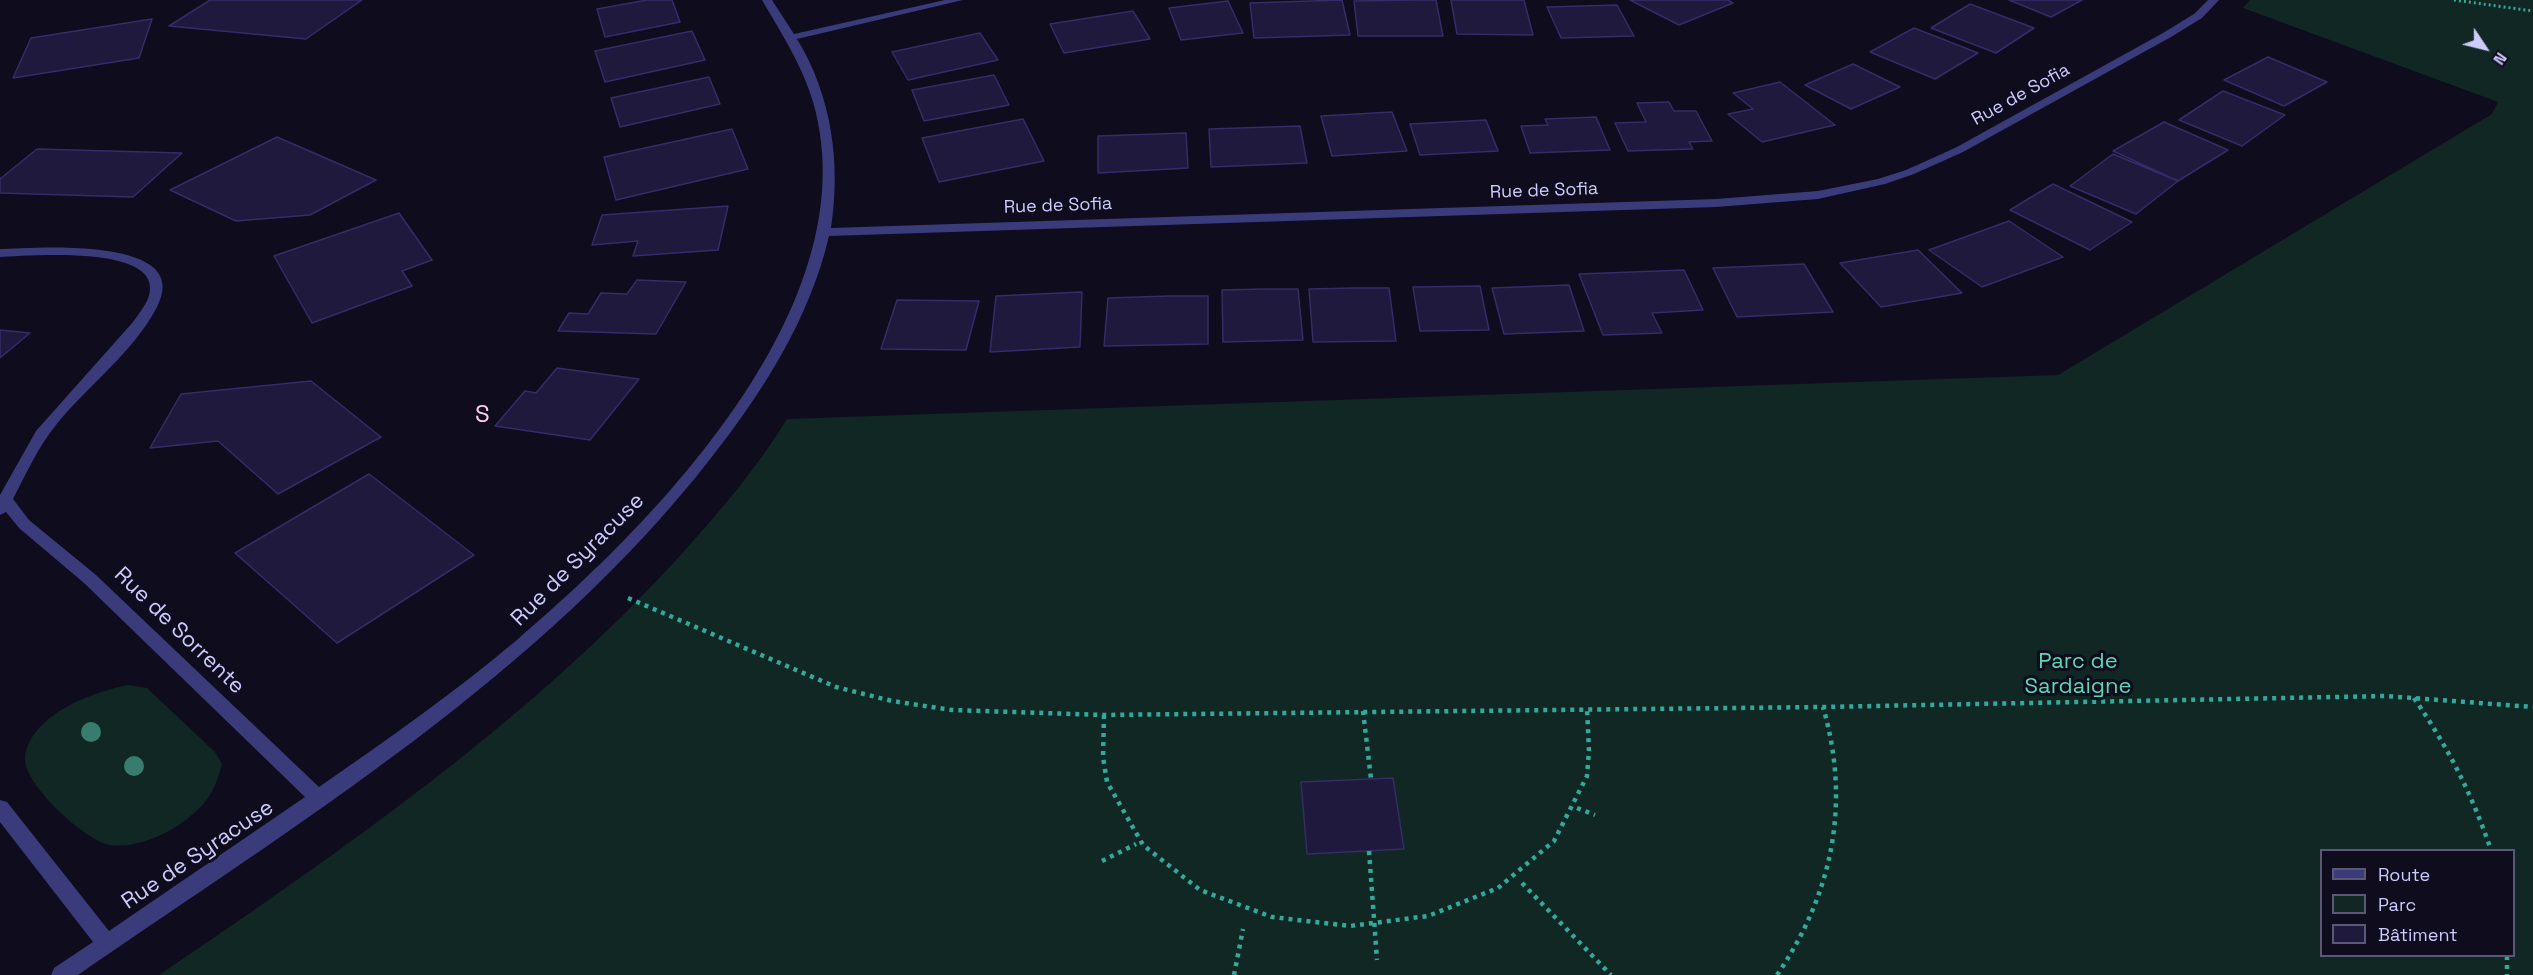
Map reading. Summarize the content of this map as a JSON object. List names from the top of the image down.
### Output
{
  "streets": {
    "street": ["Rue de Sofia", "Rue de Syracuse", "Rue de Sorrente"]
  },
  "crossings": [
    ["Rue de Sofia", "Rue de Syracuse"],
    ["Rue de Syracuse", "Rue de Sorrente"]
  ],
  "districts": ["S"],
  "parks": ["Parc de Sardaigne"],
  "legend": ["Route", "Parc", "Bâtiment"],
  "north": "bottom right"
}
